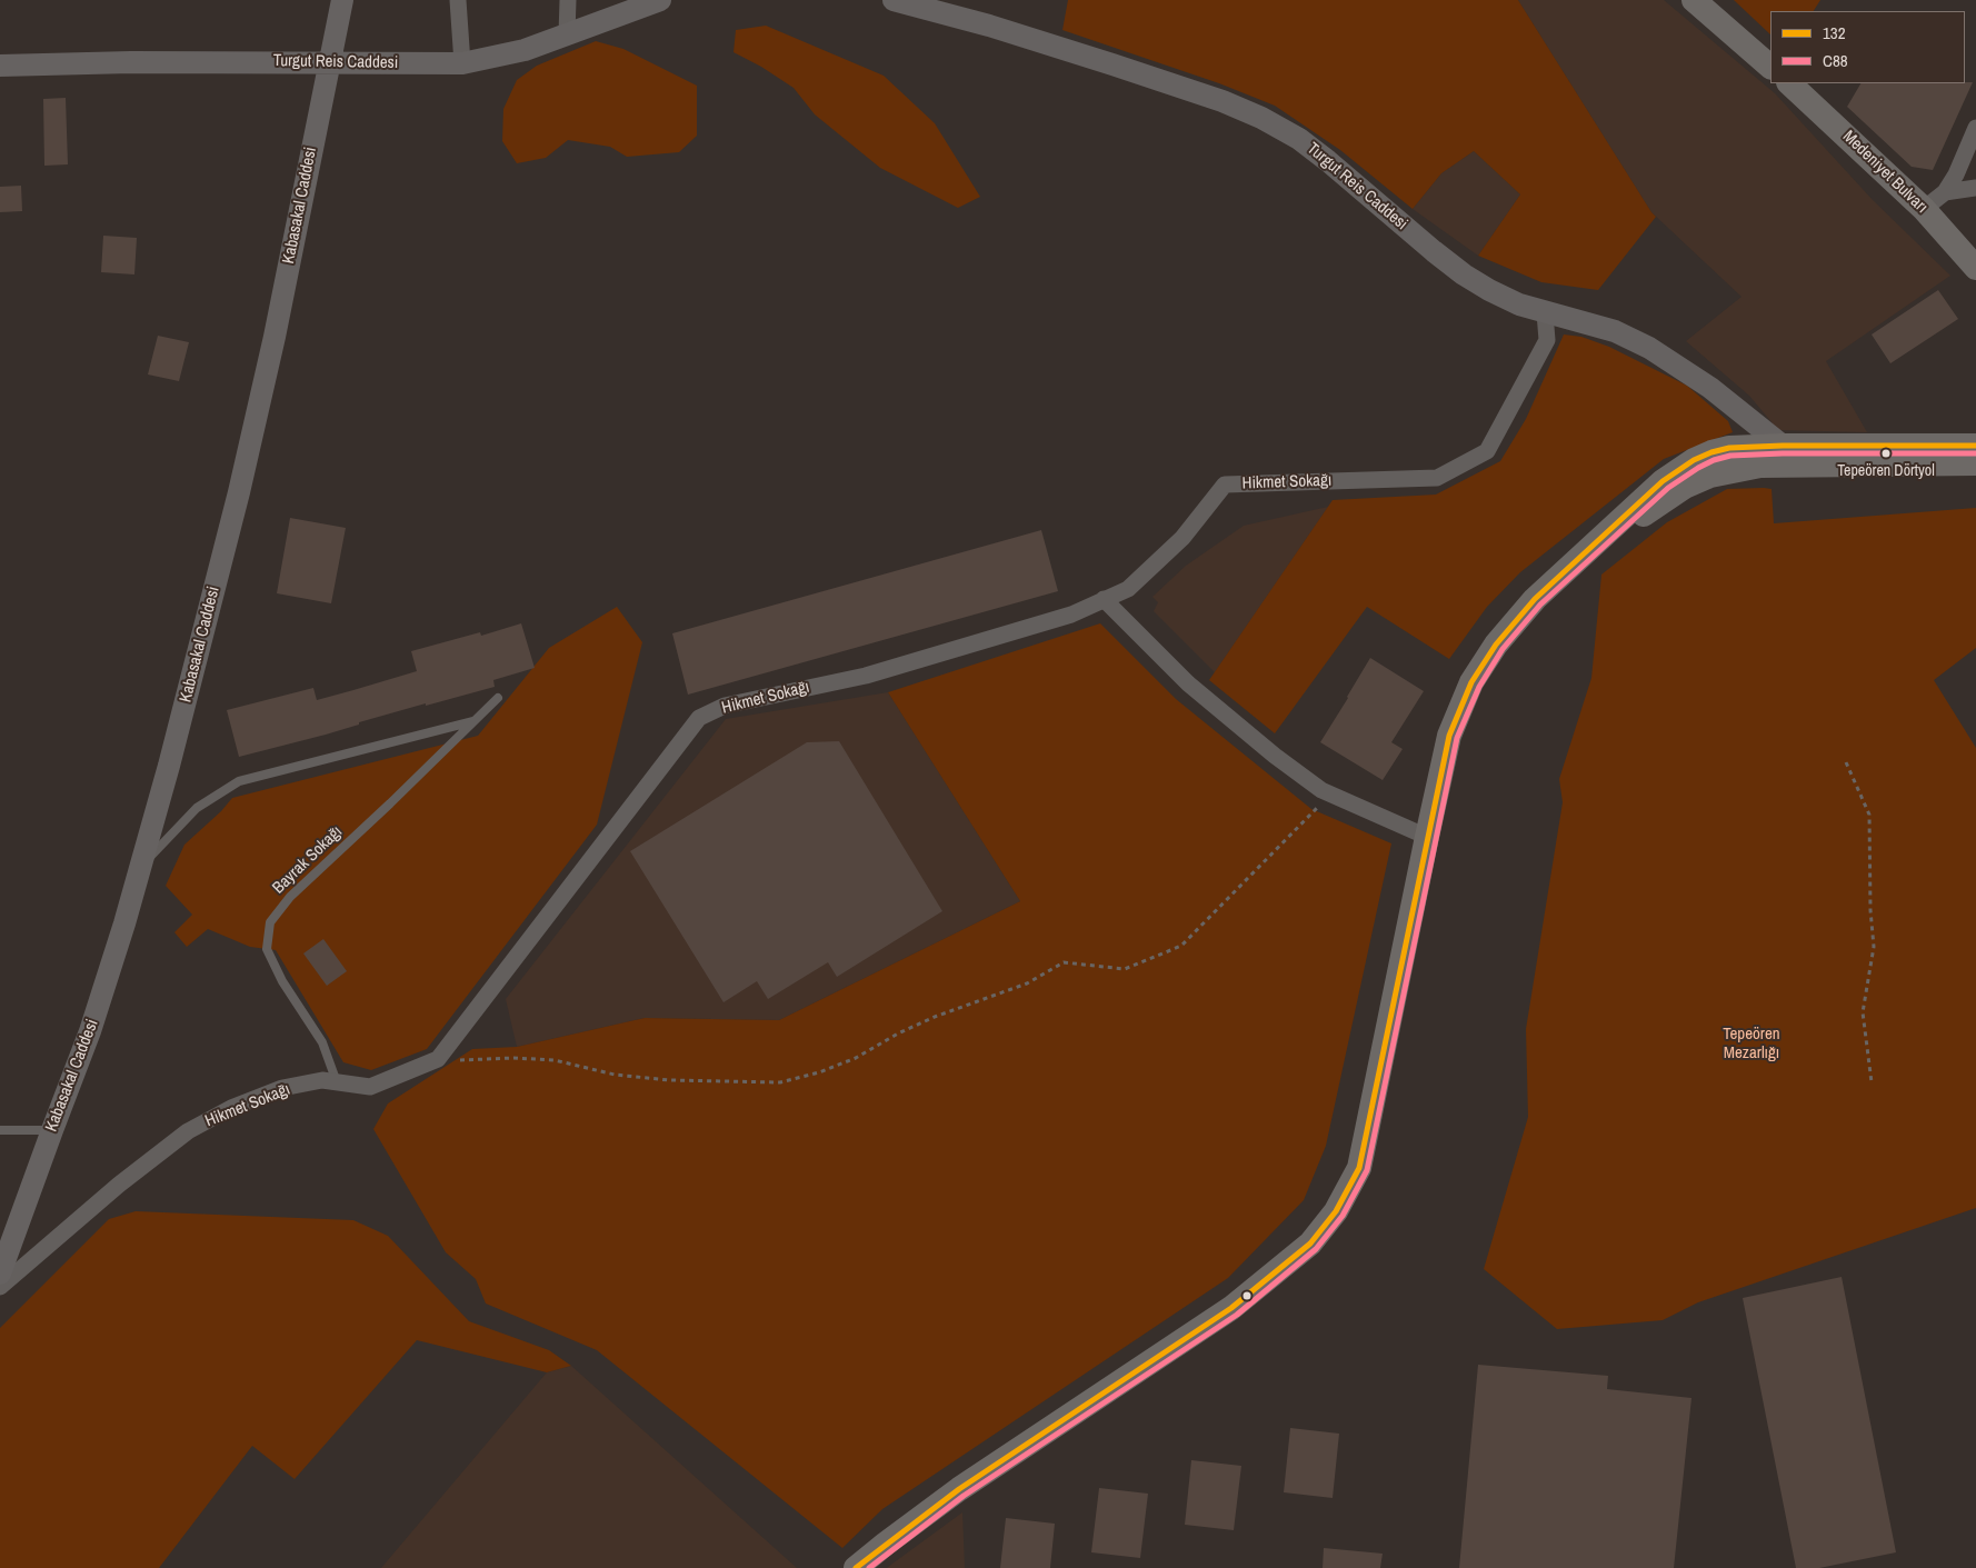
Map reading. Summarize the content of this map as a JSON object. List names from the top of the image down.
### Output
{
  "streets": {
    "main road": ["Medeniyet Bulvarı"],
    "street": ["Turgut Reis Caddesi", "Kabasakal Caddesi", "Hikmet Sokağı"],
    "lane": ["Bayrak Sokağı"]
  },
  "crossings": [
    ["Turgut Reis Caddesi", "Kabasakal Caddesi"],
    ["Turgut Reis Caddesi", "Hikmet Sokağı"],
    ["Hikmet Sokağı", "Bayrak Sokağı"]
  ],
  "parks": ["Tepeören Mezarlığı"],
  "places": ["Tepeören Dörtyol"],
  "lines": ["transit line 132", "transit line C88"],
  "legend": ["132", "C88"]
}
